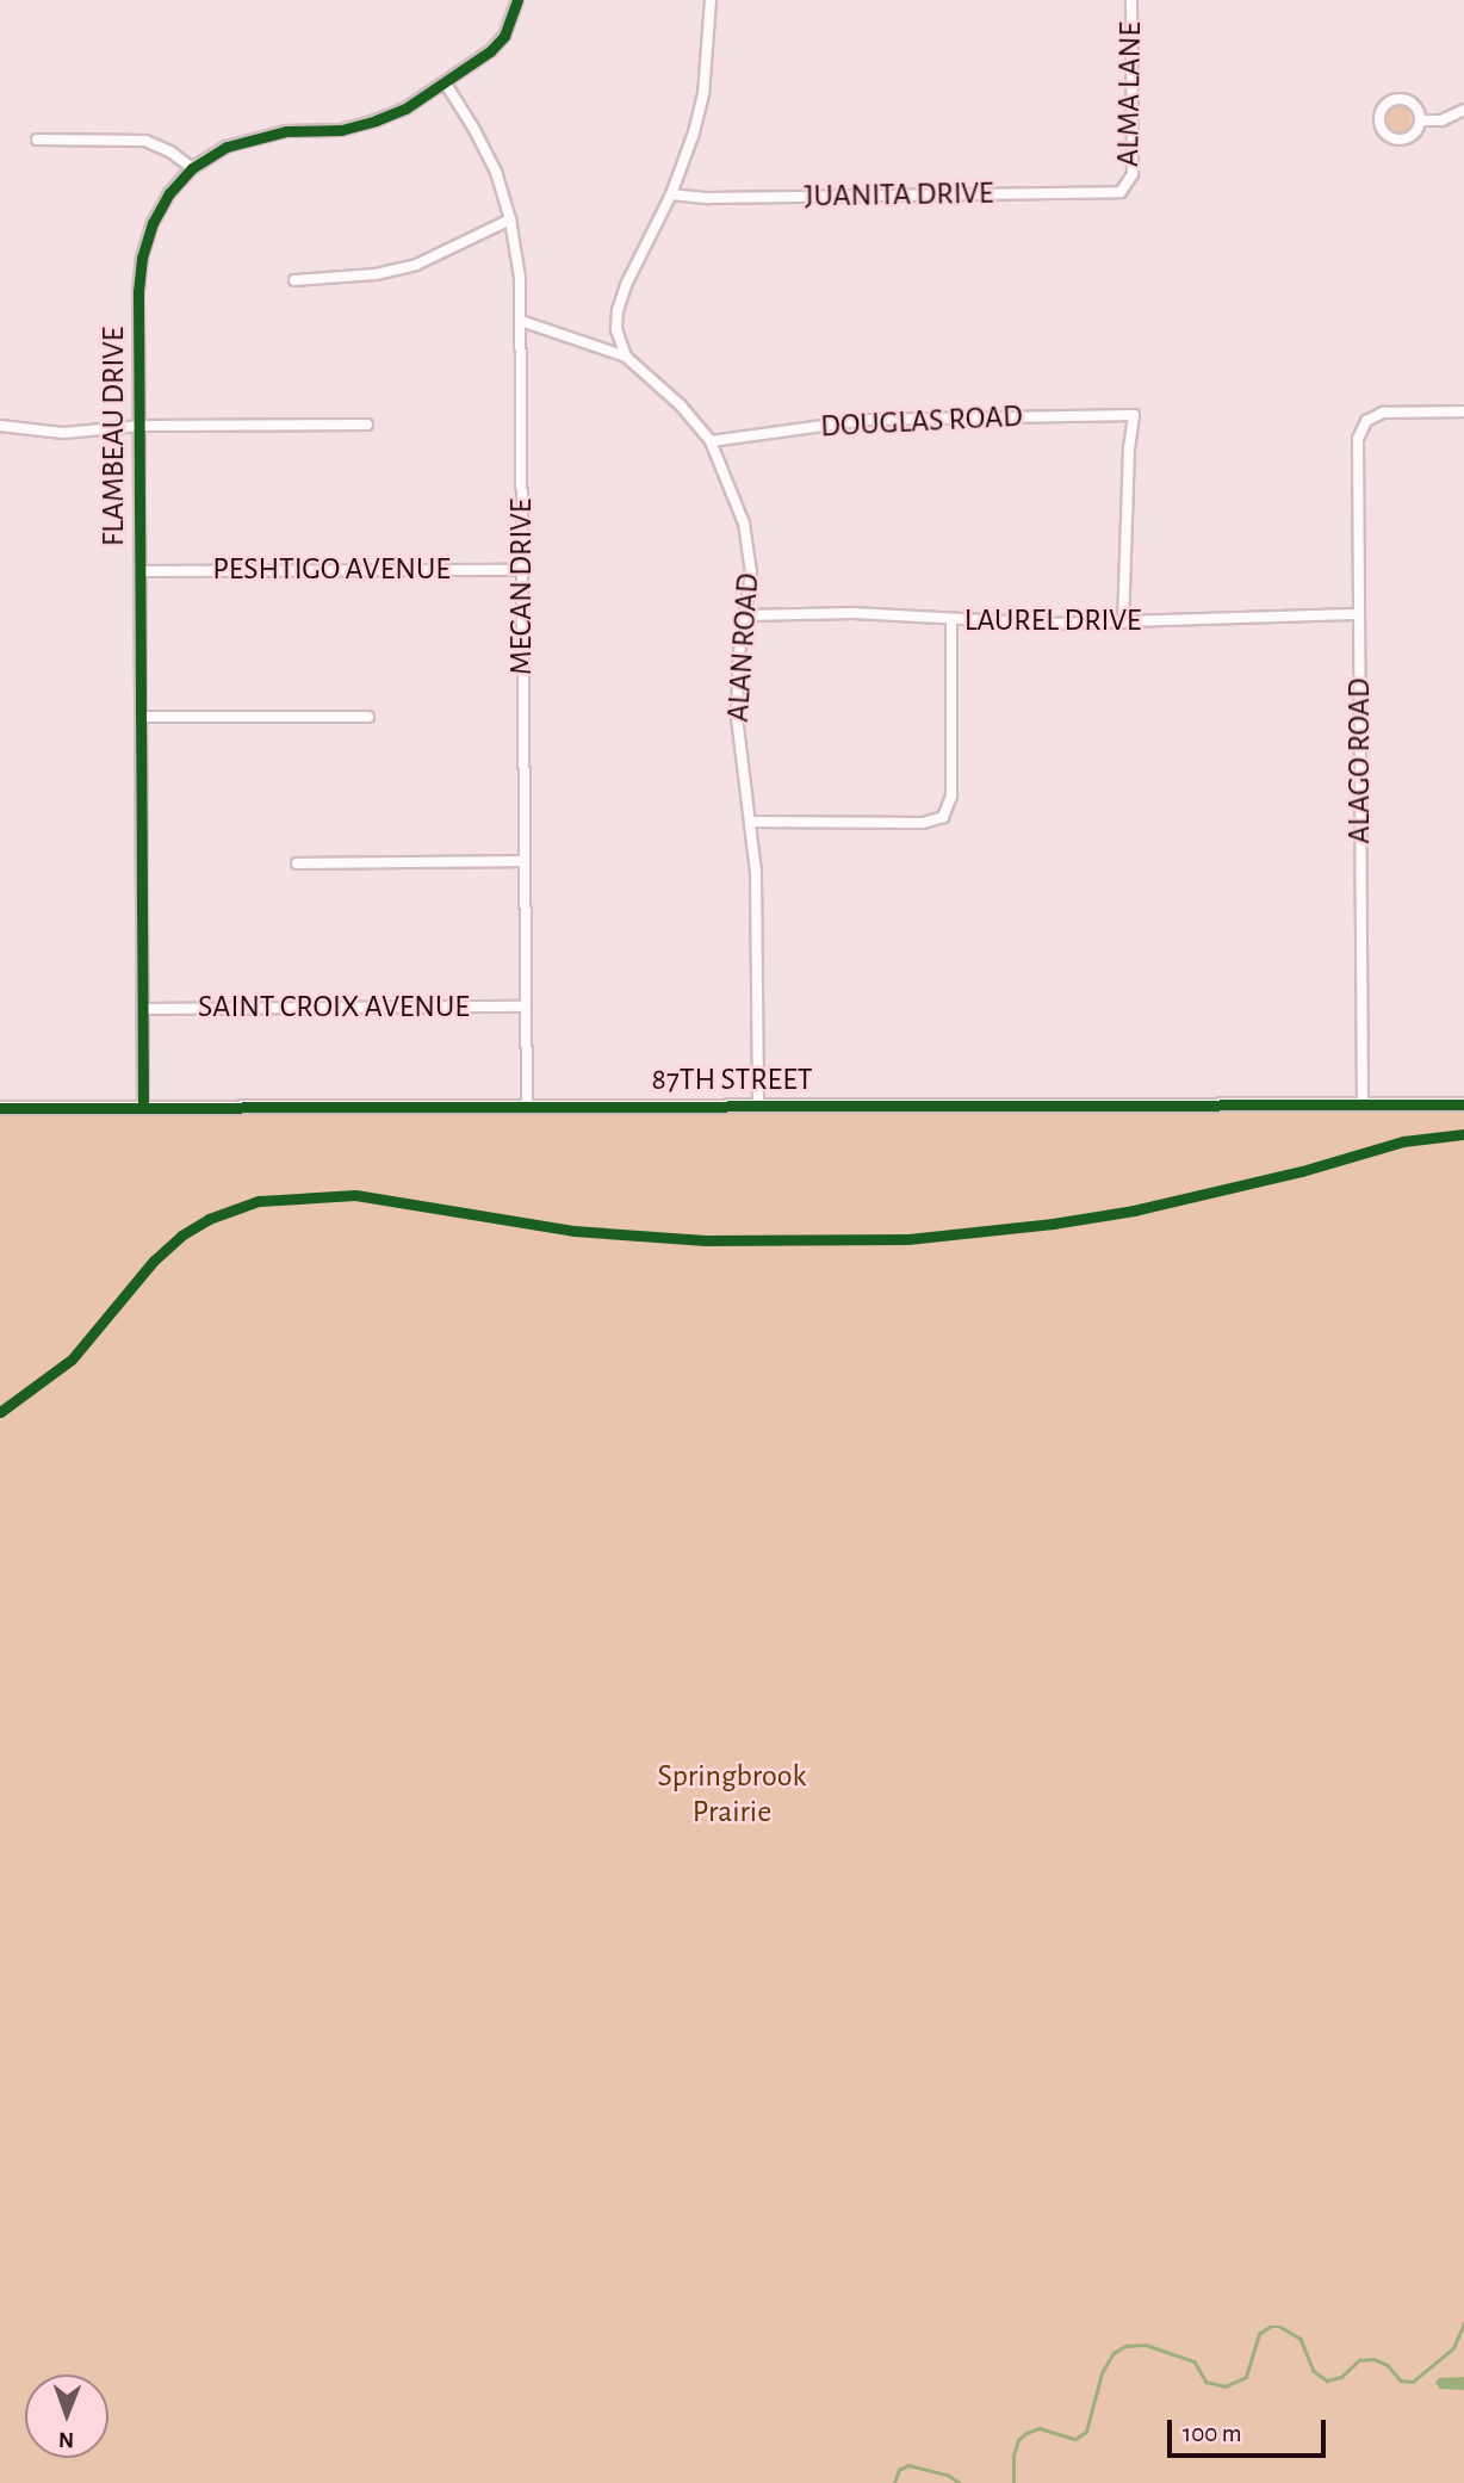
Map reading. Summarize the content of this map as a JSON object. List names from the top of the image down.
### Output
{
  "streets": {
    "street": [
      "ALMA LANE",
      "JUANITA DRIVE",
      "DOUGLAS ROAD",
      "FLAMBEAU DRIVE",
      "PESHTIGO AVENUE",
      "MECAN DRIVE",
      "LAUREL DRIVE",
      "ALAN ROAD",
      "ALAGO ROAD",
      "SAINT CROIX AVENUE",
      "87TH STREET"
    ]
  },
  "crossings": [
    ["ALMA LANE", "JUANITA DRIVE"],
    ["DOUGLAS ROAD", "LAUREL DRIVE"],
    ["DOUGLAS ROAD", "ALAN ROAD"],
    ["FLAMBEAU DRIVE", "PESHTIGO AVENUE"],
    ["FLAMBEAU DRIVE", "MECAN DRIVE"],
    ["FLAMBEAU DRIVE", "SAINT CROIX AVENUE"],
    ["FLAMBEAU DRIVE", "87TH STREET"],
    ["PESHTIGO AVENUE", "MECAN DRIVE"],
    ["MECAN DRIVE", "SAINT CROIX AVENUE"],
    ["MECAN DRIVE", "87TH STREET"],
    ["LAUREL DRIVE", "ALAN ROAD"],
    ["LAUREL DRIVE", "ALAGO ROAD"],
    ["ALAN ROAD", "87TH STREET"],
    ["ALAGO ROAD", "87TH STREET"]
  ],
  "parks": ["Springbrook Prairie"],
  "scale_bar": "100 m",
  "north": "bottom"
}
